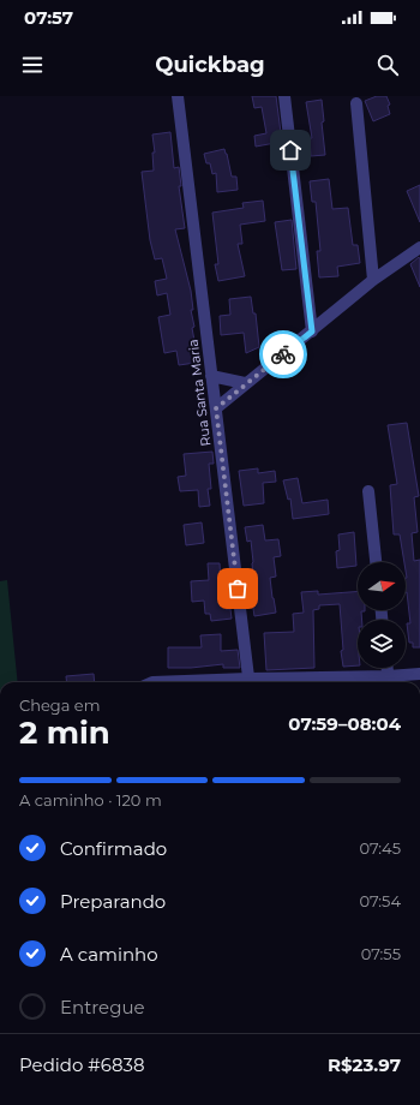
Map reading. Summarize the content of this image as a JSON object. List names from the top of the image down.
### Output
{
  "streets": {
    "street": ["Rua Santa Maria"]
  },
  "north": "right",
  "page": {
    "status": "07:57",
    "header": "Quickbag",
    "heading": ["2 min", "Chega em", "07:59–08:04"],
    "panel": ["Pedido #6838", "R$23.97"],
    "bar": "A caminho · 120 m",
    "list": [
      ["Confirmado", "07:45"],
      ["Preparando", "07:54"],
      ["A caminho", "07:55"],
      "Entregue"
    ]
  }
}
